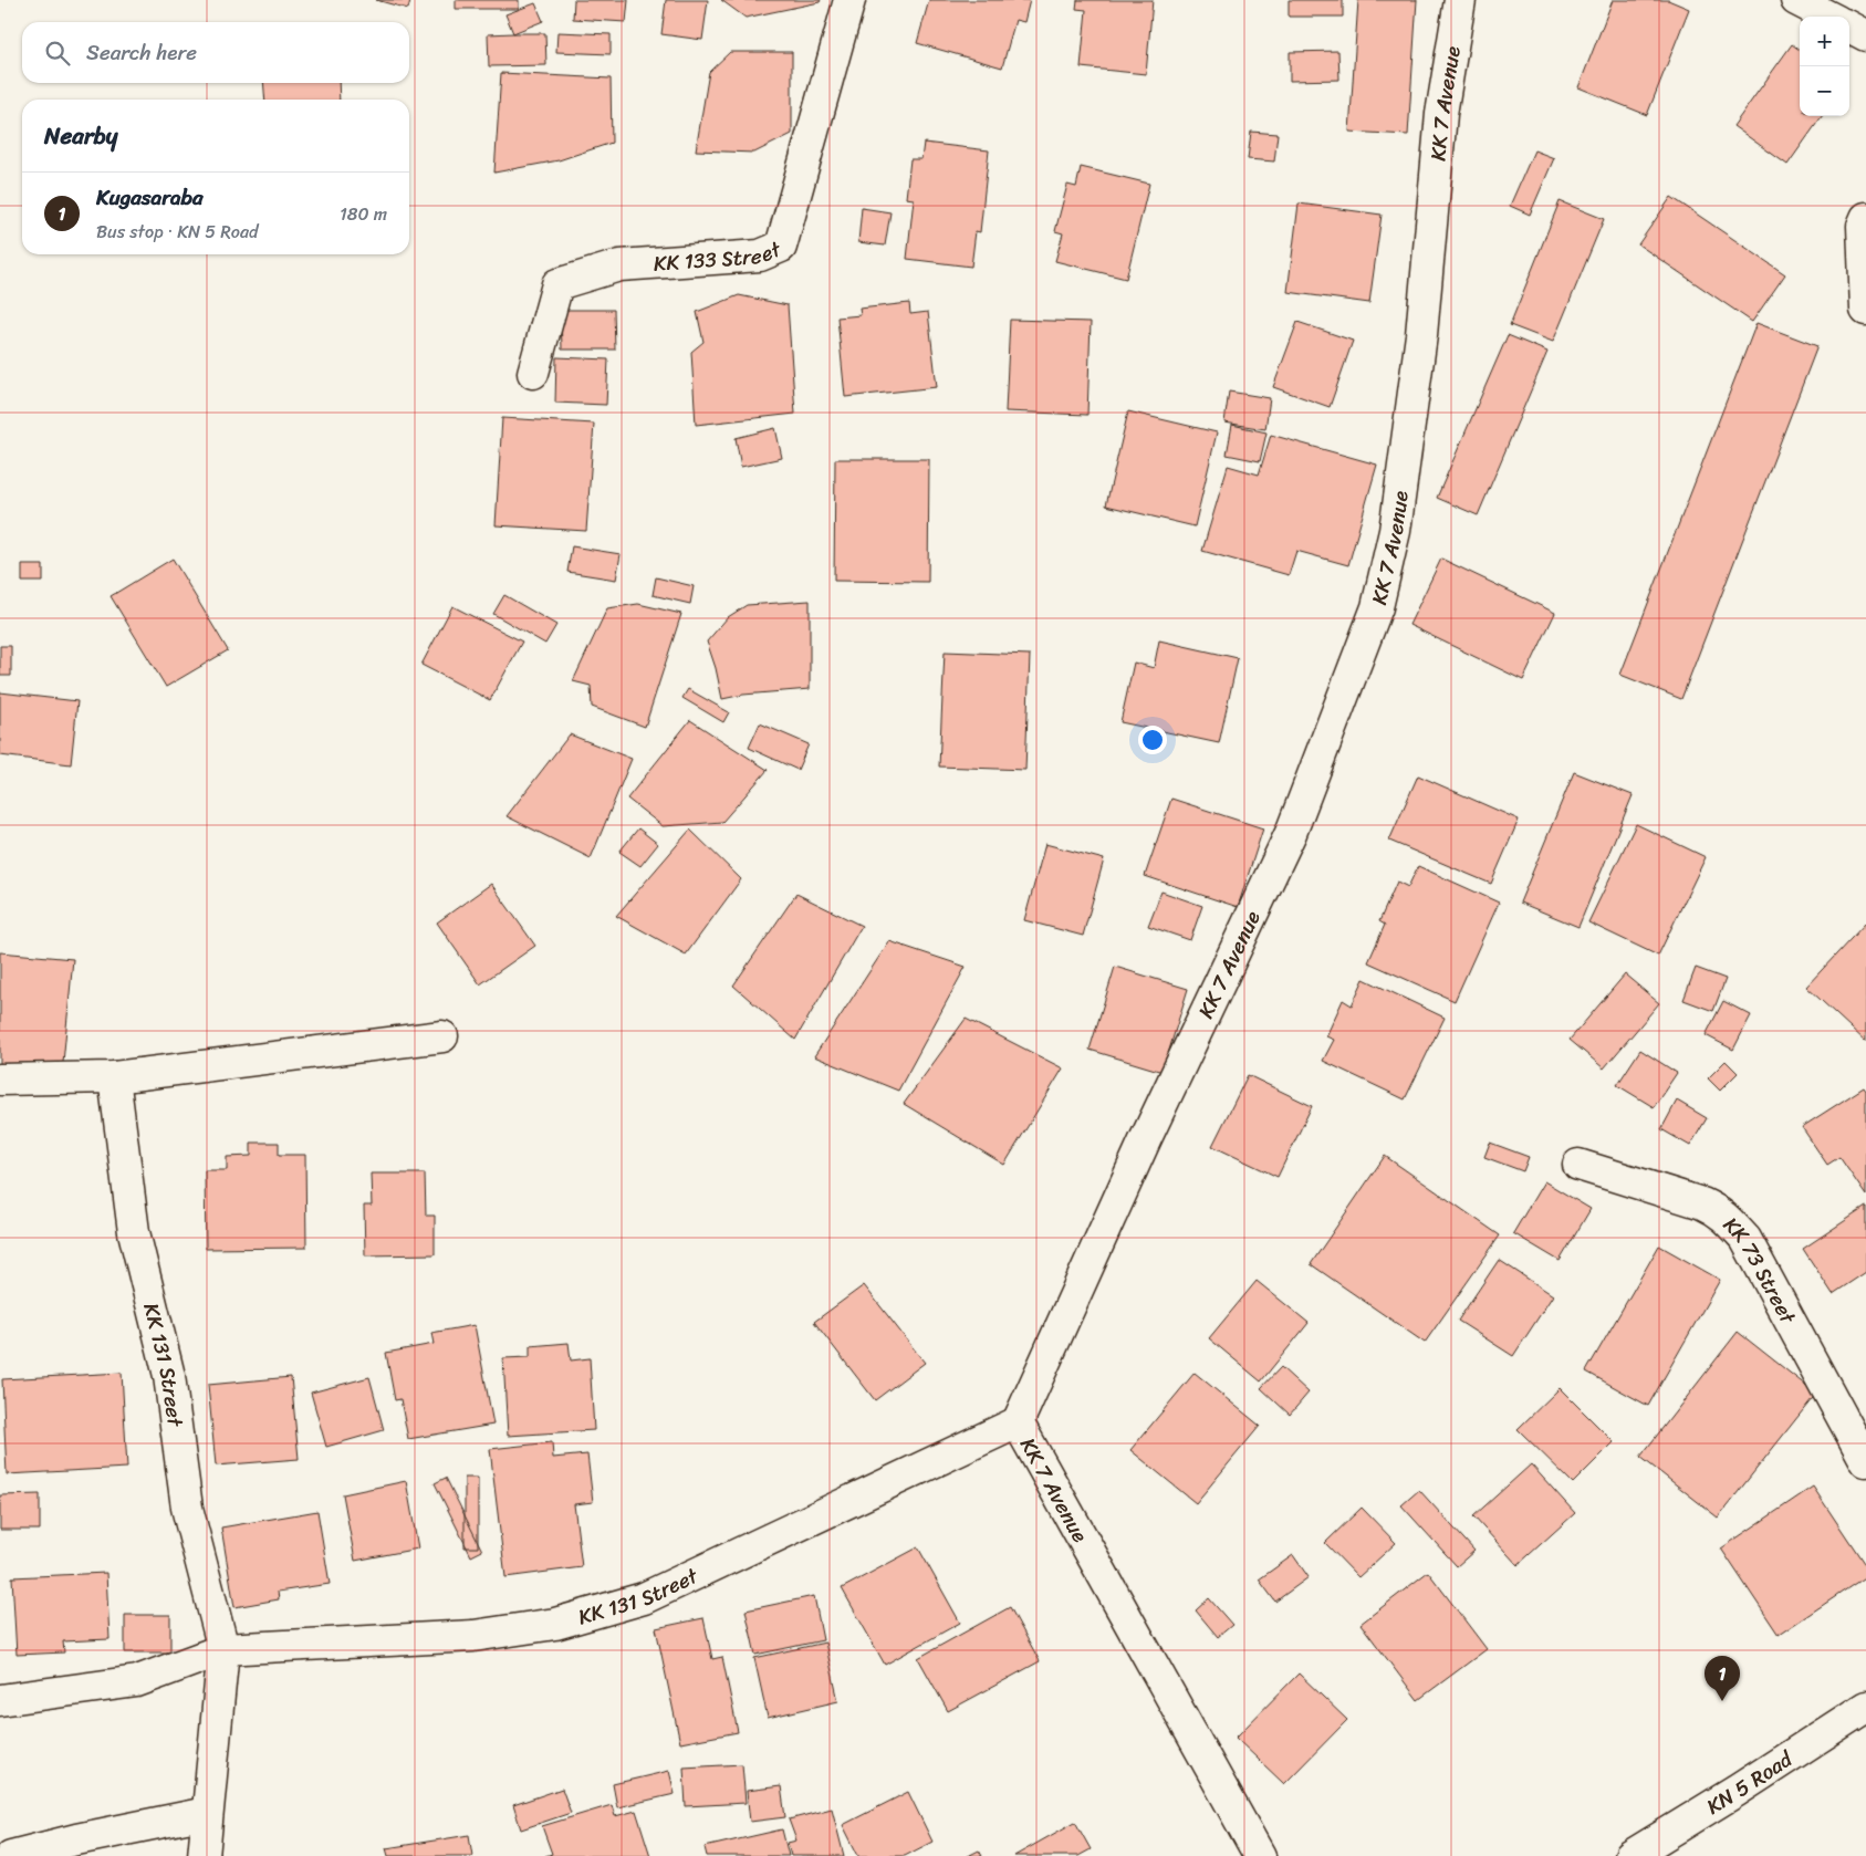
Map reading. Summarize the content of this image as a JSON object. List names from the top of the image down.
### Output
{
  "streets": {
    "street": [
      "KK 7 Avenue",
      "KK 133 Street",
      "KK 73 Street",
      "KK 131 Street",
      "KN 5 Road"
    ]
  },
  "crossings": [
    ["KK 7 Avenue", "KK 131 Street"]
  ],
  "page": {
    "map_buttons": ["+", "−"],
    "search": "Search here",
    "heading": "Nearby",
    "list": [
      {
        "mark": "1",
        "name": "Kugasaraba",
        "note": "Bus stop · KN 5 Road",
        "value": "180 m"
      }
    ],
    "pins": "1"
  }
}
